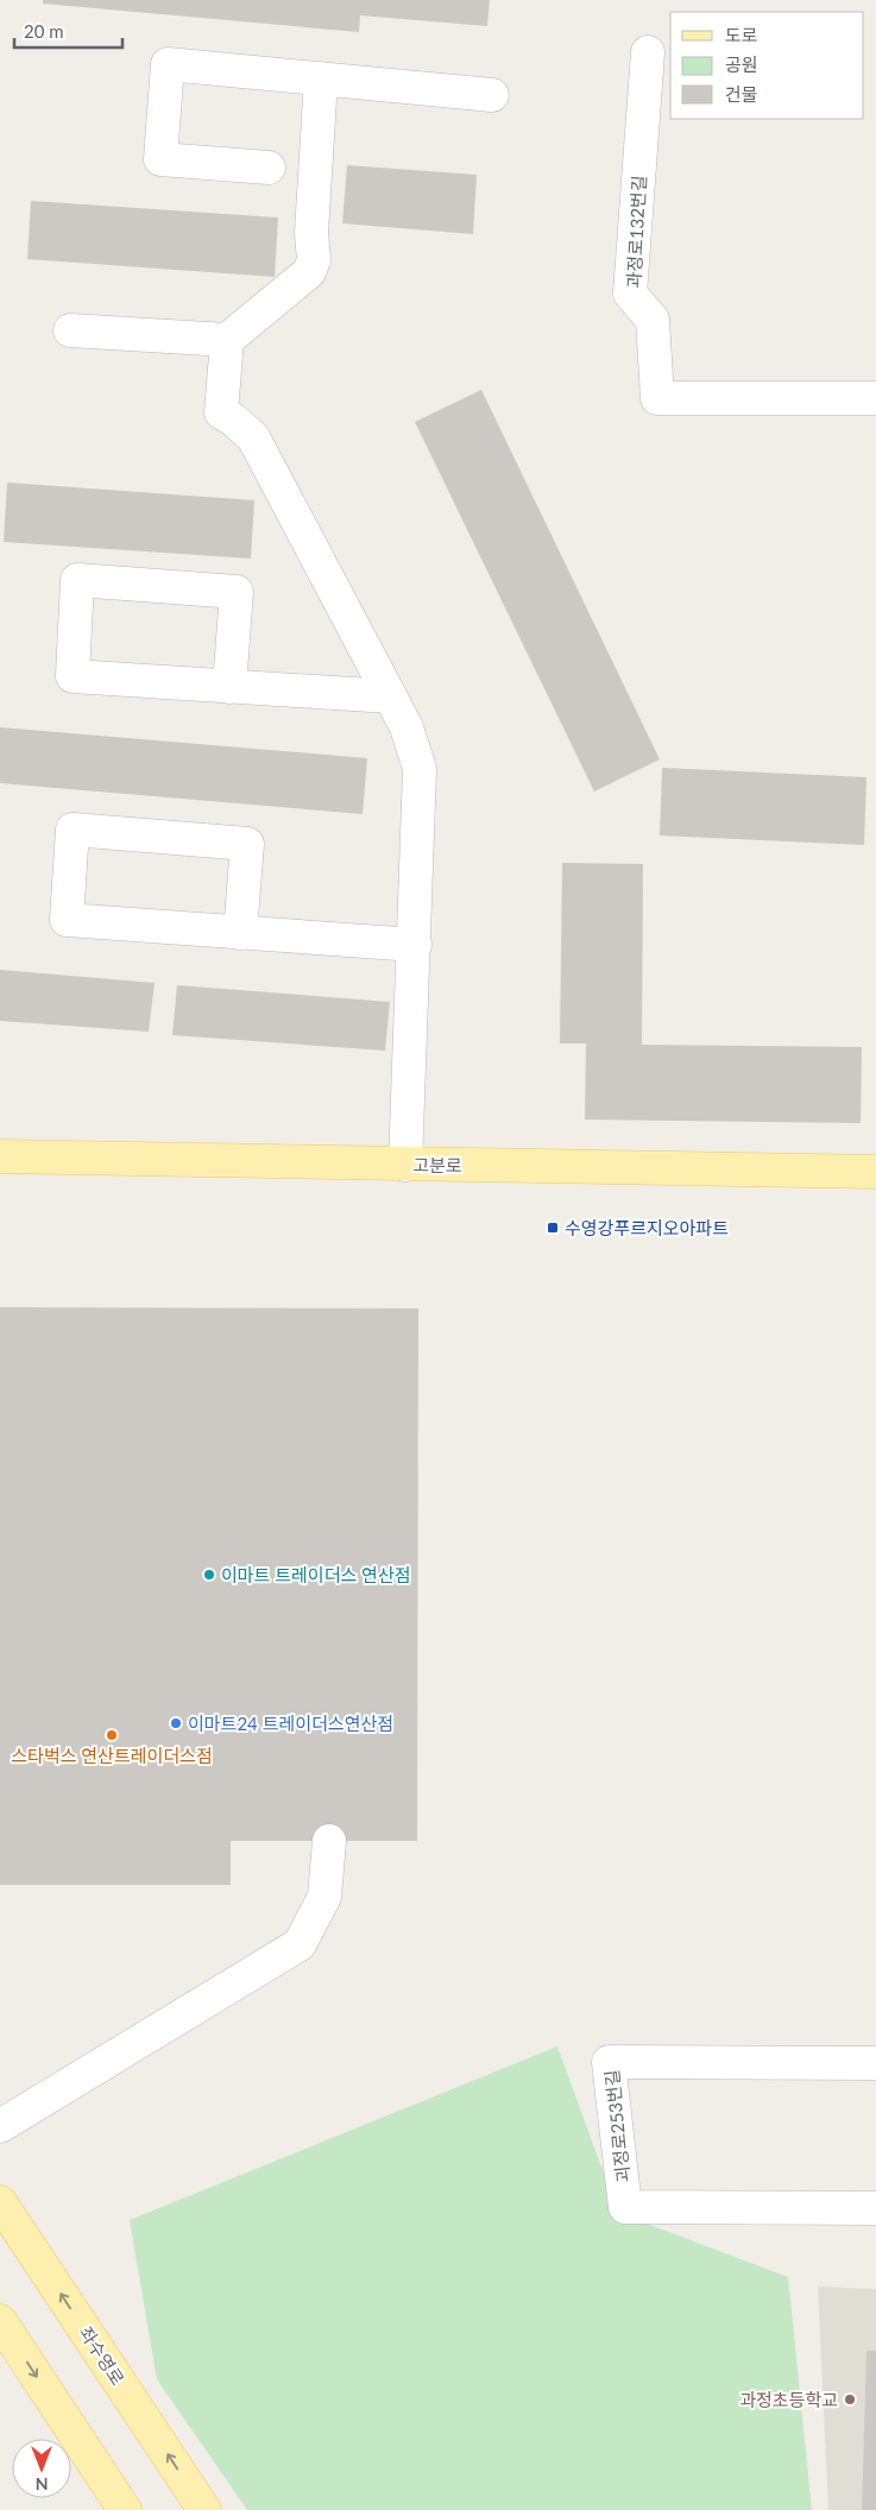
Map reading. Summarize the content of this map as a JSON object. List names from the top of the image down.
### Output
{
  "streets": {
    "main road": ["고분로", "좌수영로"],
    "street": ["과정로132번길", "괴정로253번길"]
  },
  "places": {
    "transit": ["수영강푸르지오아파트"],
    "other": [
      "이마트 트레이더스 연산점",
      "이마트24 트레이더스연산점",
      "스타벅스 연산트레이더스점",
      "과정초등학교"
    ]
  },
  "legend": ["도로", "공원", "건물"],
  "scale_bar": "20 m",
  "north": "bottom"
}
